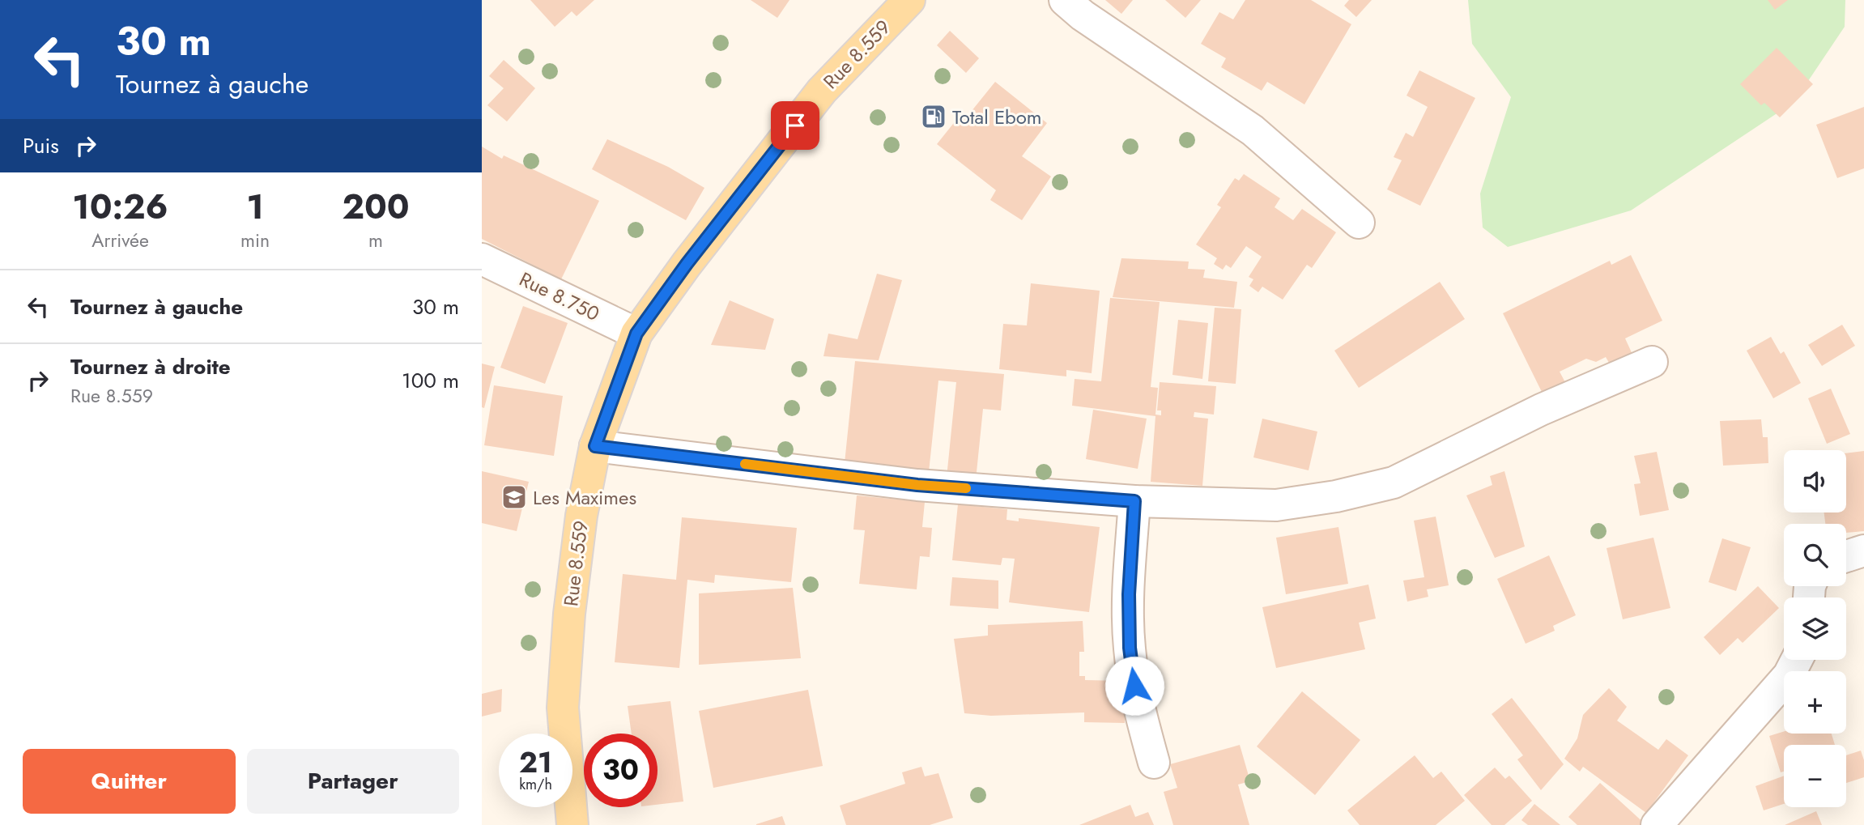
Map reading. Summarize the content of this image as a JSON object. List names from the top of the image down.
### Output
{
  "streets": {
    "main road": ["Rue 8.559"],
    "street": ["Rue 8.750"]
  },
  "crossings": [
    ["Rue 8.559", "Rue 8.750"]
  ],
  "places": {
    "fuel station": ["Total Ebom"],
    "school or university": ["Les Maximes"]
  },
  "page": {
    "turn": ["30 m", "Tournez à gauche"],
    "then": "Puis",
    "eta": [
      "10:26",
      "Arrivée",
      "1",
      "min",
      "200",
      "m"
    ],
    "list": [
      {
        "name": "Tournez à gauche",
        "value": "30 m"
      },
      {
        "name": "Tournez à droite",
        "note": "Rue 8.559",
        "value": "100 m"
      }
    ],
    "map_buttons": ["+", "−"],
    "speed": "21 km/h",
    "limit": "30",
    "buttons": ["Quitter", "Partager"]
  }
}
